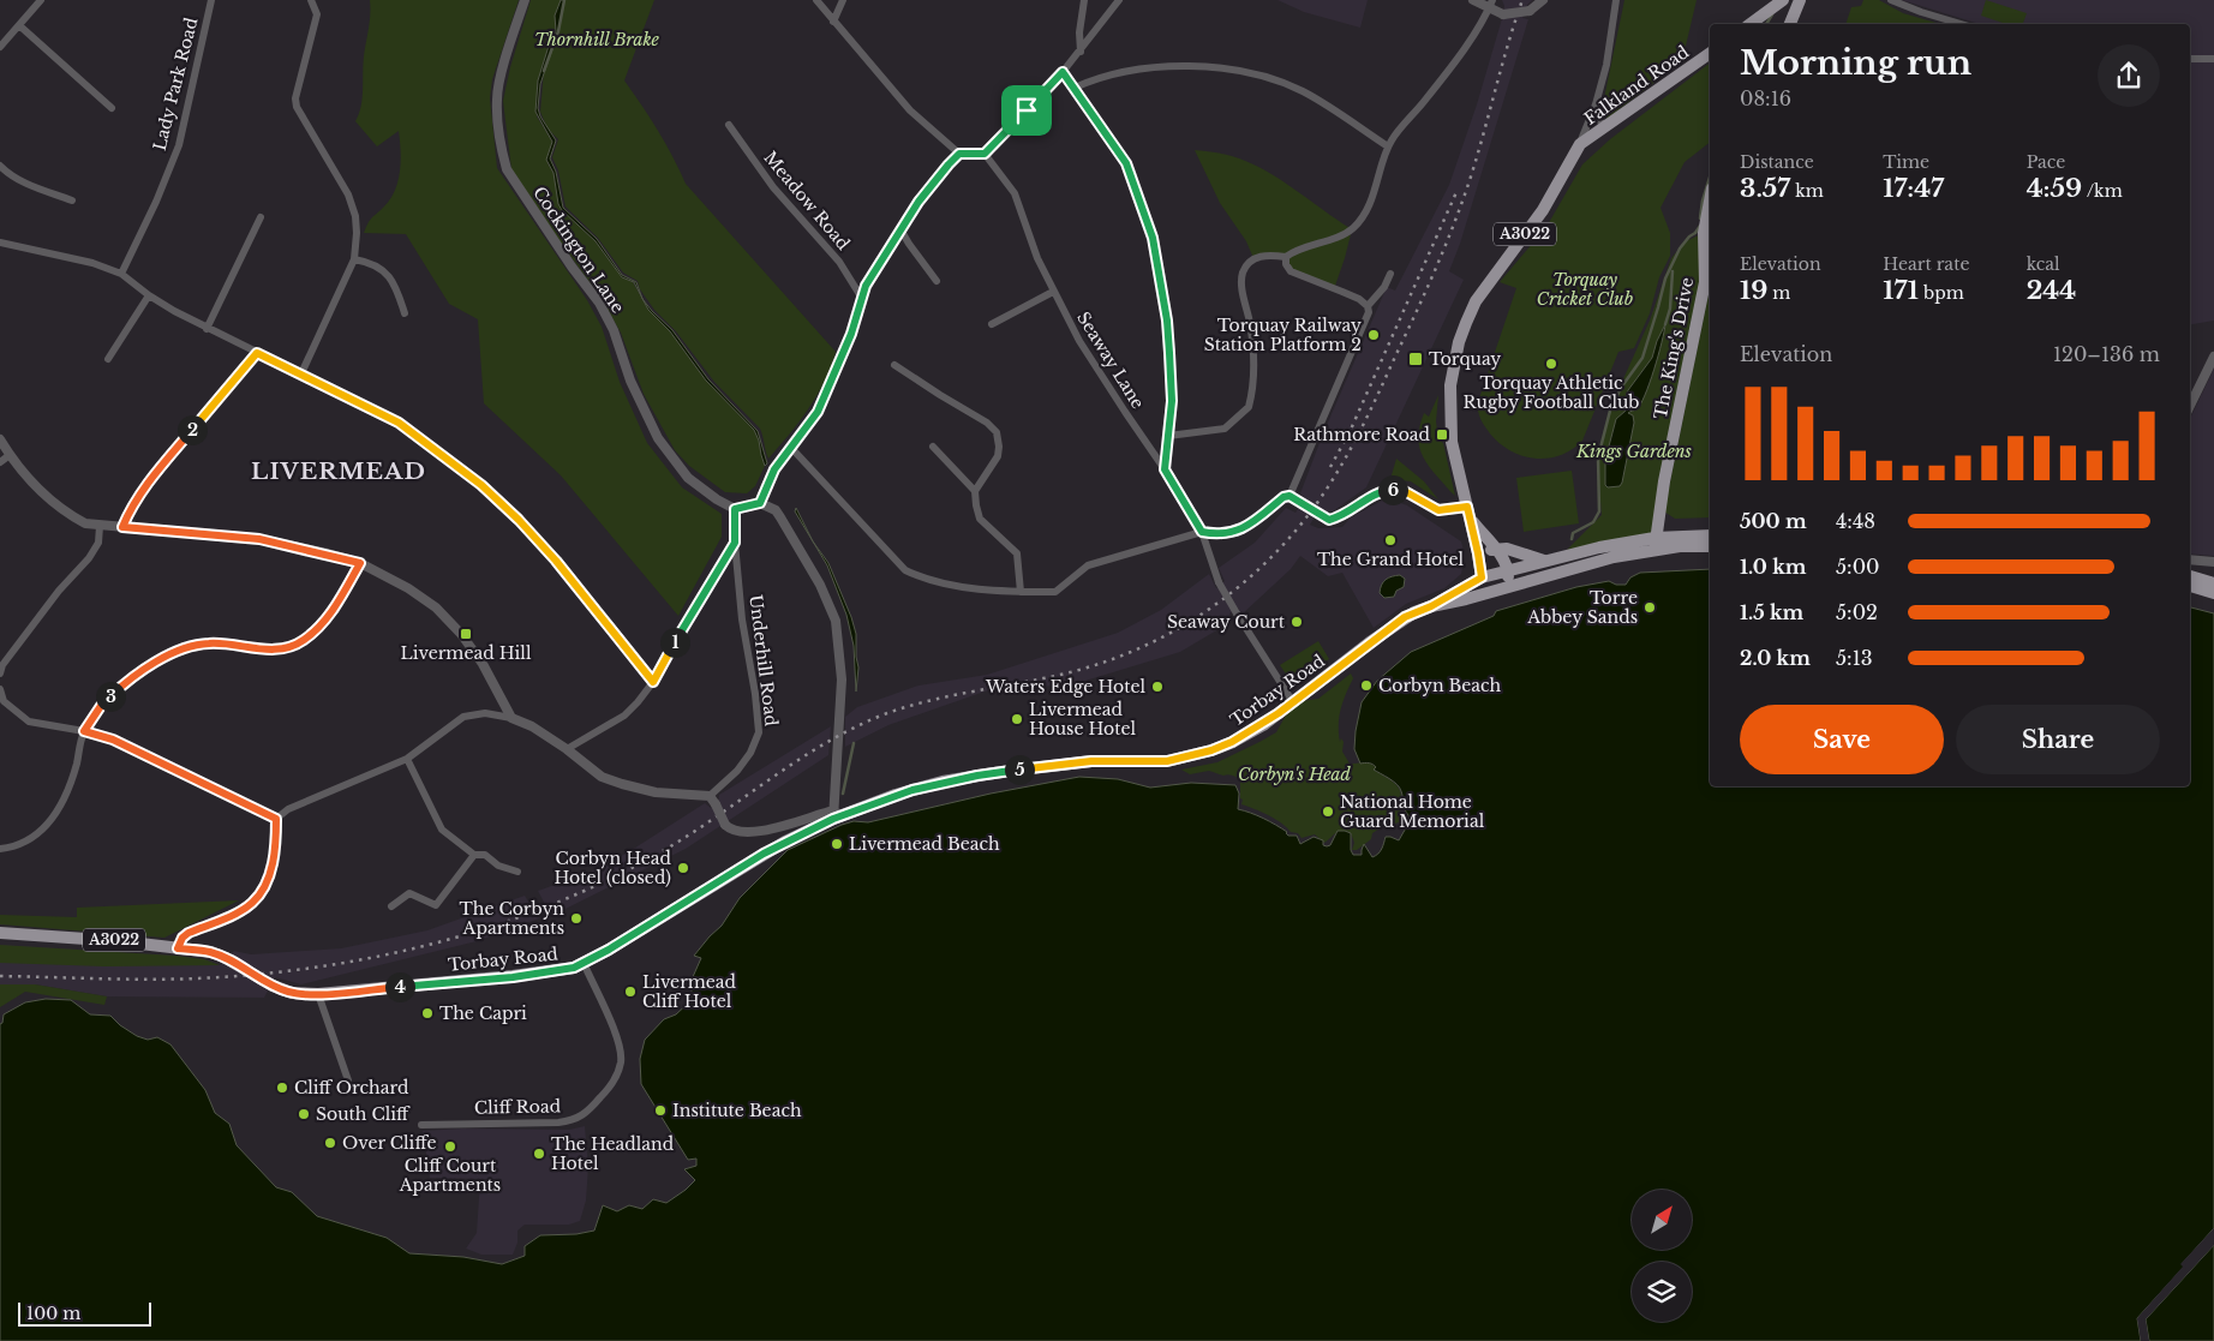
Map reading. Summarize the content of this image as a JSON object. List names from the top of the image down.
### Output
{
  "streets": {
    "main road": [
      "Falkland Road",
      "A3022",
      "The King's Drive",
      "Torbay Road"
    ],
    "street": [
      "Lady Park Road",
      "Meadow Road",
      "Cockington Lane",
      "Seaway Lane",
      "Underhill Road",
      "Cliff Road"
    ]
  },
  "crossings": [
    ["Falkland Road", "A3022"],
    ["A3022", "Torbay Road"],
    ["Cockington Lane", "Underhill Road"],
    ["The King's Drive", "Torbay Road"],
    ["Seaway Lane", "Torbay Road"],
    ["Torbay Road", "Cliff Road"]
  ],
  "districts": ["LIVERMEAD"],
  "parks": [
    "Thornhill Brake",
    "Torquay Cricket Club",
    "Kings Gardens",
    "Corbyn's Head"
  ],
  "places": {
    "other": [
      "Torquay Railway Station Platform 2",
      "Torquay Athletic Rugby Football Club",
      "The Grand Hotel",
      "Torre Abbey Sands",
      "Seaway Court",
      "Corbyn Beach",
      "Waters Edge Hotel",
      "Livermead House Hotel",
      "National Home Guard Memorial",
      "Livermead Beach",
      "Corbyn Head Hotel (closed)",
      "The Corbyn Apartments",
      "Livermead Cliff Hotel",
      "The Capri",
      "Cliff Orchard",
      "Institute Beach",
      "South Cliff",
      "Over Cliffe",
      "Cliff Court Apartments",
      "The Headland Hotel"
    ],
    "transit": ["Torquay", "Rathmore Road", "Livermead Hill"]
  },
  "scale_bar": "100 m",
  "north": "top right",
  "page": {
    "heading": ["Morning run", "08:16"],
    "stats": [
      ["Distance", "3.57 km"],
      ["Time", "17:47"],
      ["Pace", "4:59 /km"],
      ["Elevation", "19 m"],
      ["Heart rate", "171 bpm"],
      ["kcal", "244"]
    ],
    "chart": ["Elevation", "120–136 m"],
    "pins": [
      "2",
      "6",
      "1",
      "3",
      "5",
      "4"
    ],
    "list": [
      {
        "name": "500 m",
        "note": "4:48"
      },
      {
        "name": "1.0 km",
        "note": "5:00"
      },
      {
        "name": "1.5 km",
        "note": "5:02"
      },
      {
        "name": "2.0 km",
        "note": "5:13"
      }
    ],
    "buttons": ["Save", "Share"],
    "scale": "100 m"
  }
}
